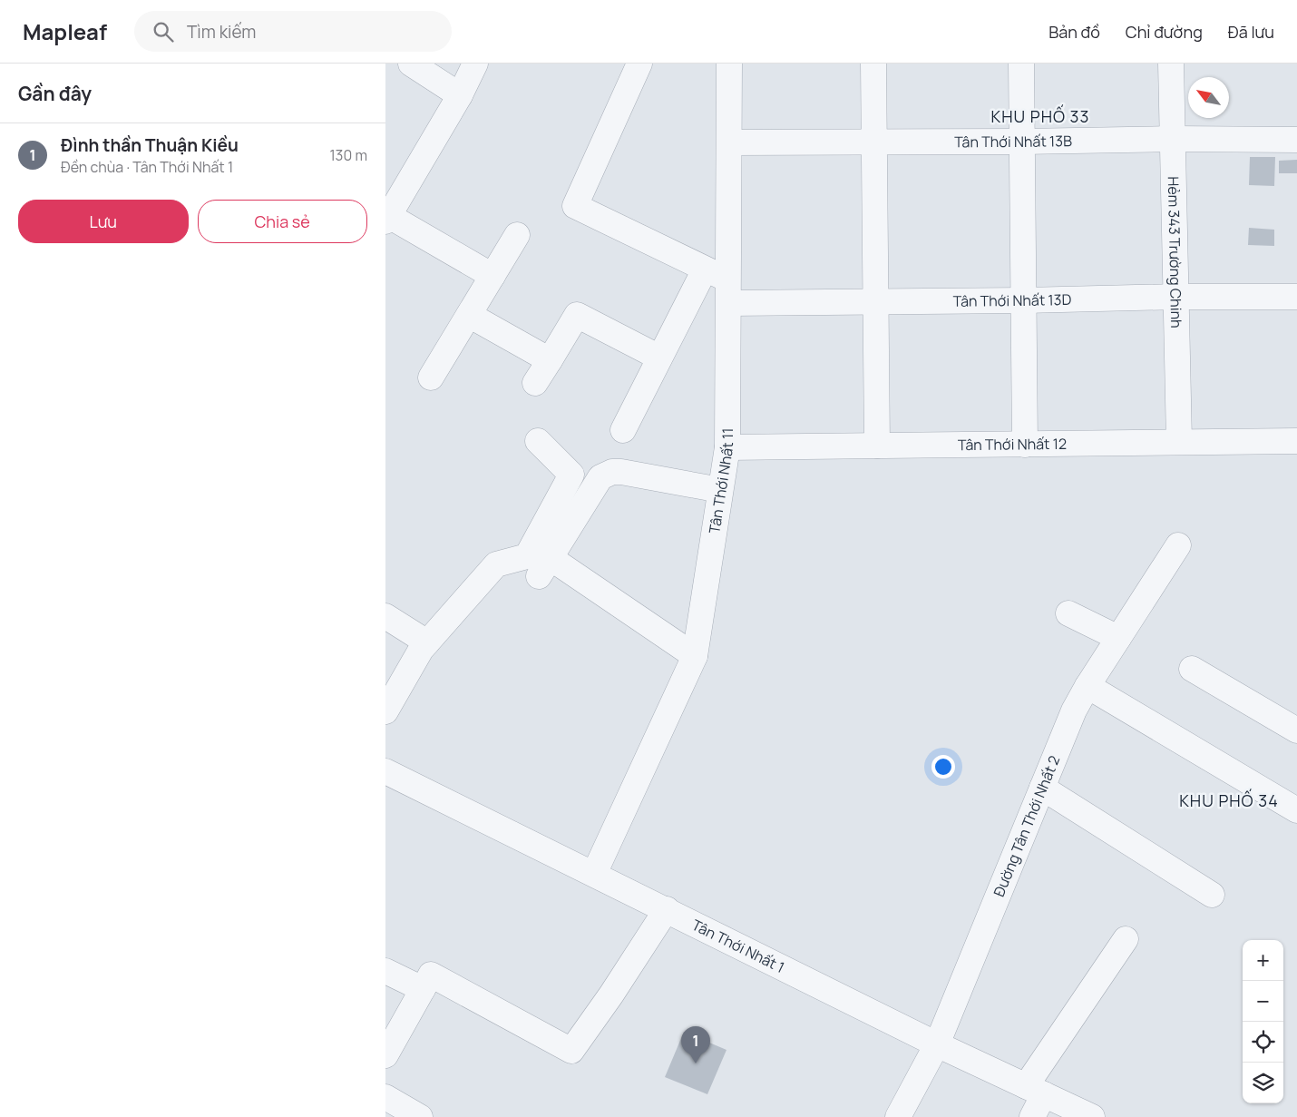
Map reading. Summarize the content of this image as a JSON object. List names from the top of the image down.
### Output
{
  "streets": {
    "street": [
      "Tân Thới Nhất 13B",
      "Hẻm 343 Trường Chinh",
      "Tân Thới Nhất 13D",
      "Tân Thới Nhất 12",
      "Tân Thới Nhất 11",
      "Đường Tân Thới Nhất 2",
      "Tân Thới Nhất 1"
    ]
  },
  "crossings": [
    ["Tân Thới Nhất 13B", "Hẻm 343 Trường Chinh"],
    ["Tân Thới Nhất 13B", "Tân Thới Nhất 11"],
    ["Hẻm 343 Trường Chinh", "Tân Thới Nhất 13D"],
    ["Hẻm 343 Trường Chinh", "Tân Thới Nhất 12"],
    ["Tân Thới Nhất 13D", "Tân Thới Nhất 11"],
    ["Tân Thới Nhất 12", "Tân Thới Nhất 11"],
    ["Tân Thới Nhất 11", "Tân Thới Nhất 1"],
    ["Đường Tân Thới Nhất 2", "Tân Thới Nhất 1"]
  ],
  "districts": ["KHU PHỐ 33", "KHU PHỐ 34"],
  "north": "top left",
  "page": {
    "header": "Mapleaf",
    "search": "Tìm kiếm",
    "nav": ["Bản đồ", "Chỉ đường", "Đã lưu"],
    "heading": "Gần đây",
    "list": [
      {
        "mark": "1",
        "name": "Đình thần Thuận Kiều",
        "note": "Đền chùa · Tân Thới Nhất 1",
        "value": "130 m"
      }
    ],
    "buttons": ["Lưu", "Chia sẻ"],
    "map_buttons": ["+", "−"],
    "pins": "1"
  }
}
